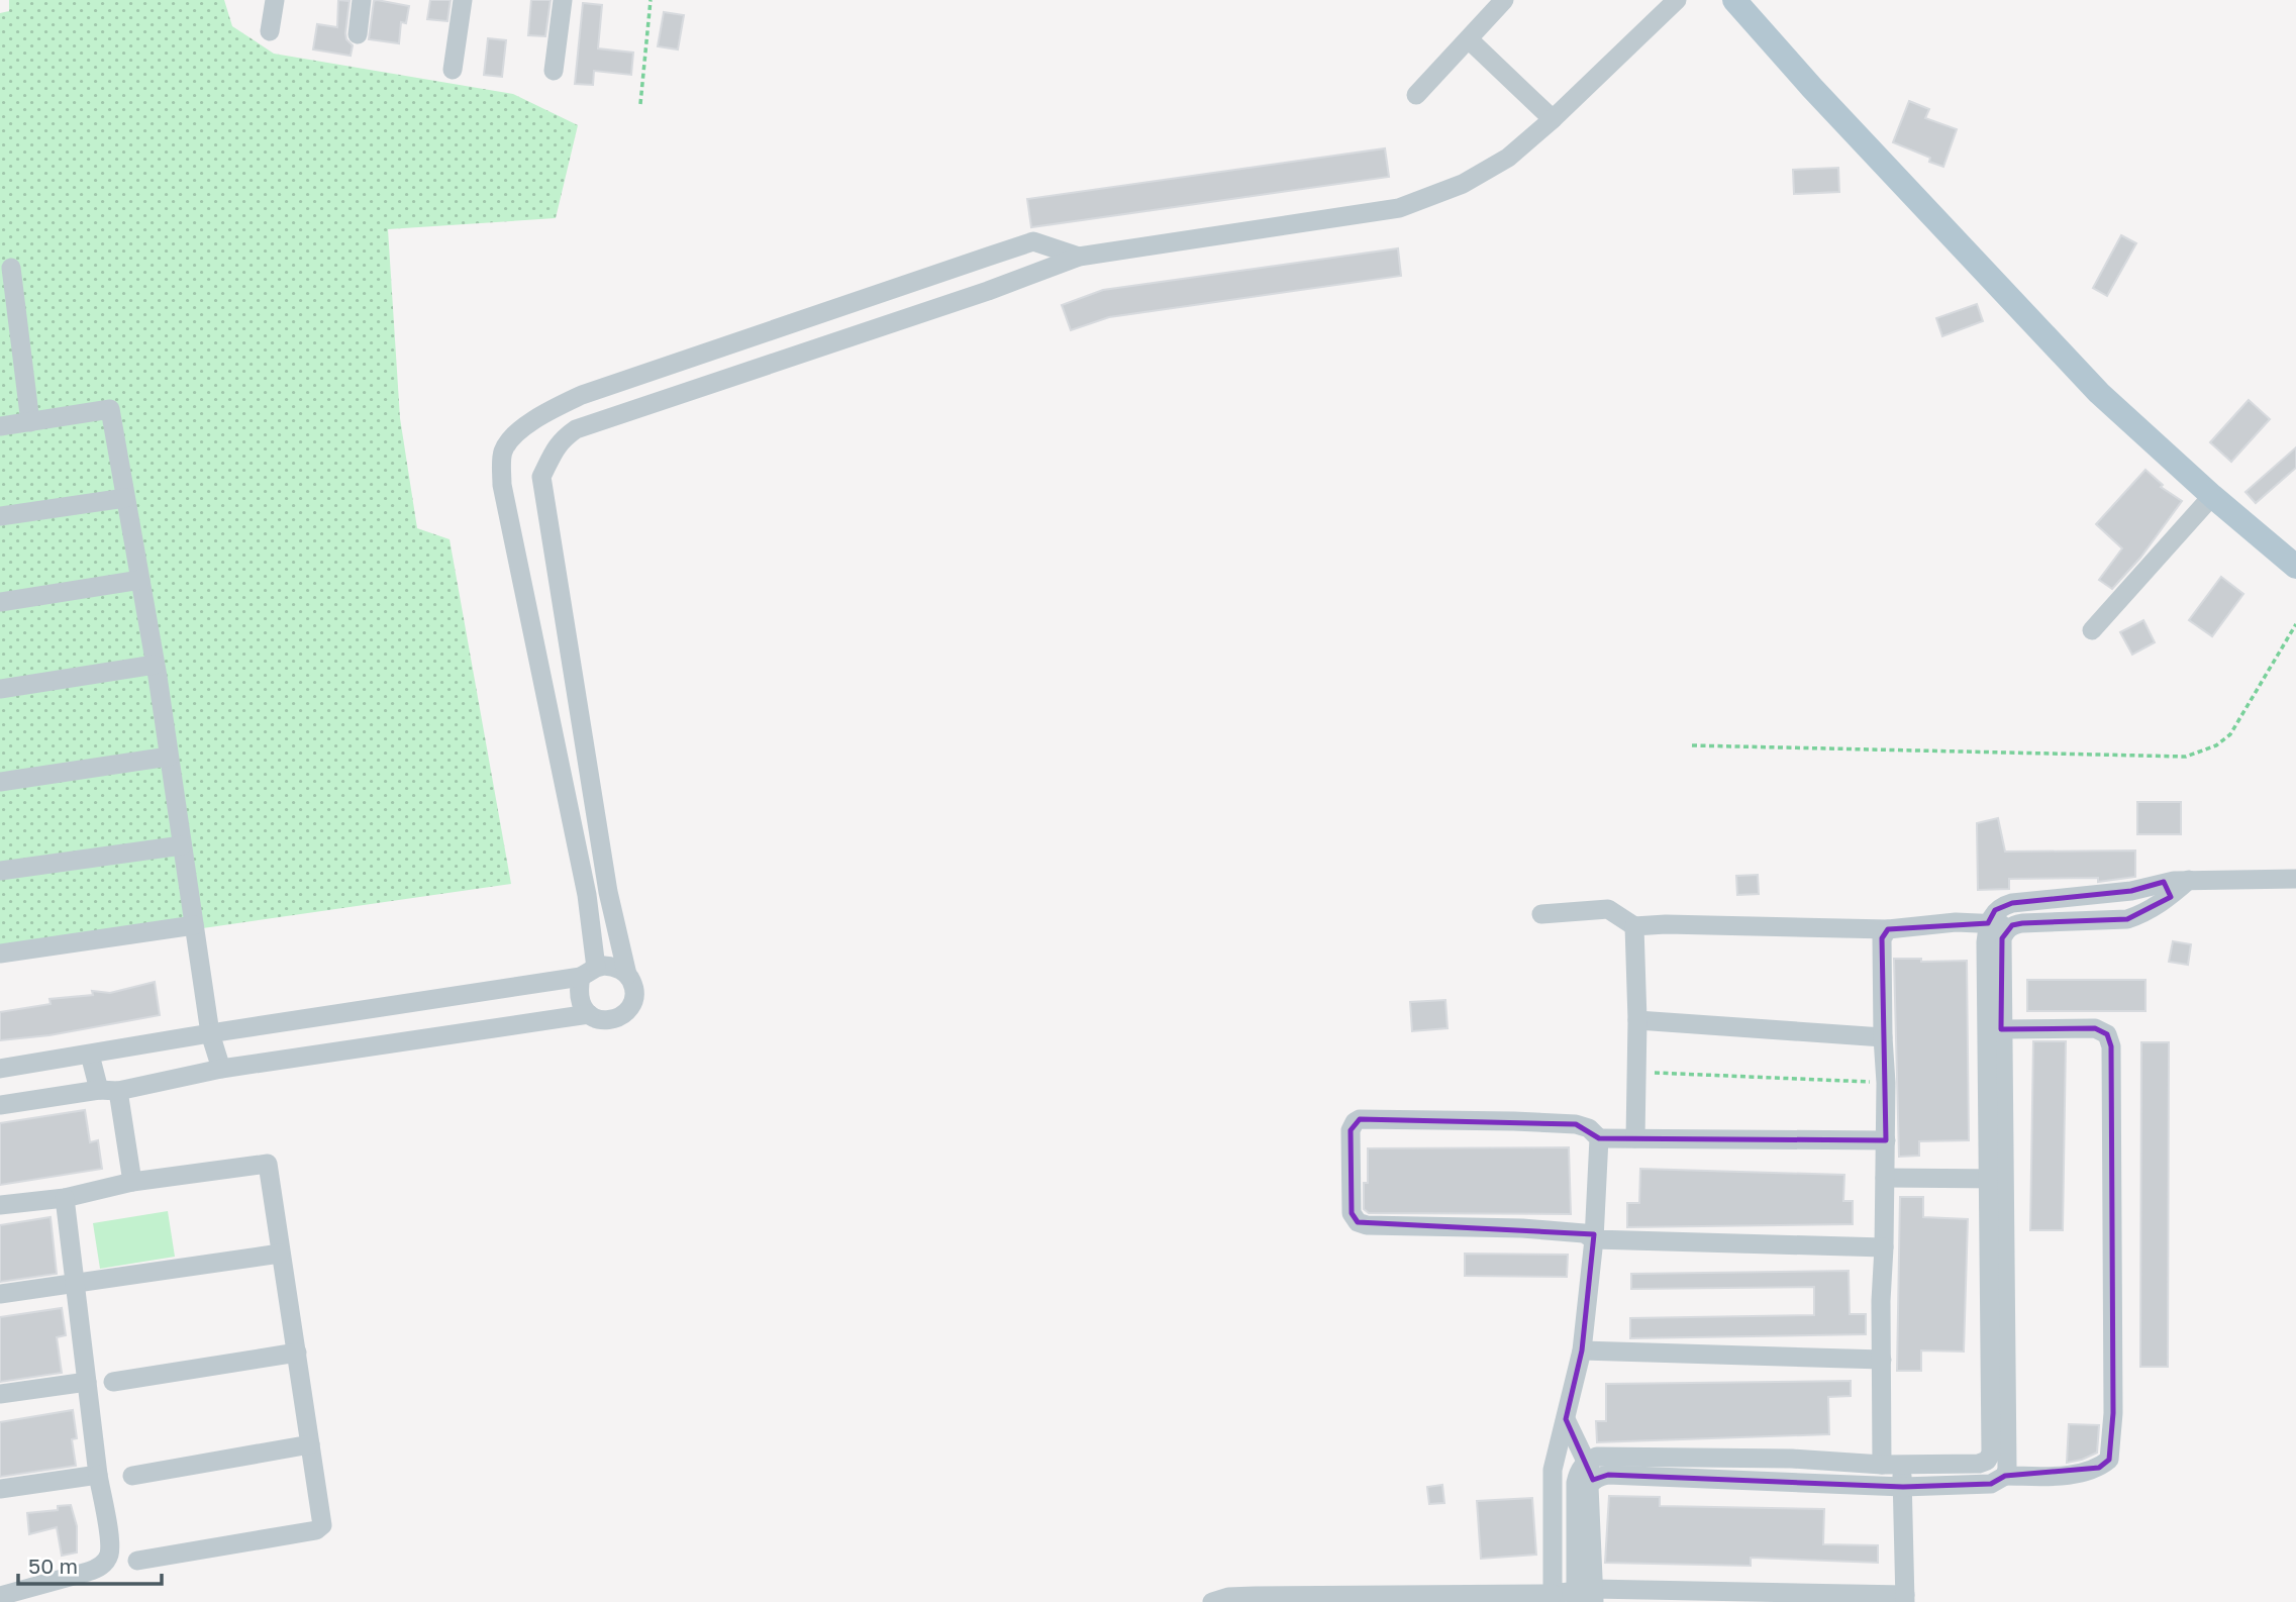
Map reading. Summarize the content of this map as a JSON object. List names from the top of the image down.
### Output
{
  "scale_bar": "50 m"
}
